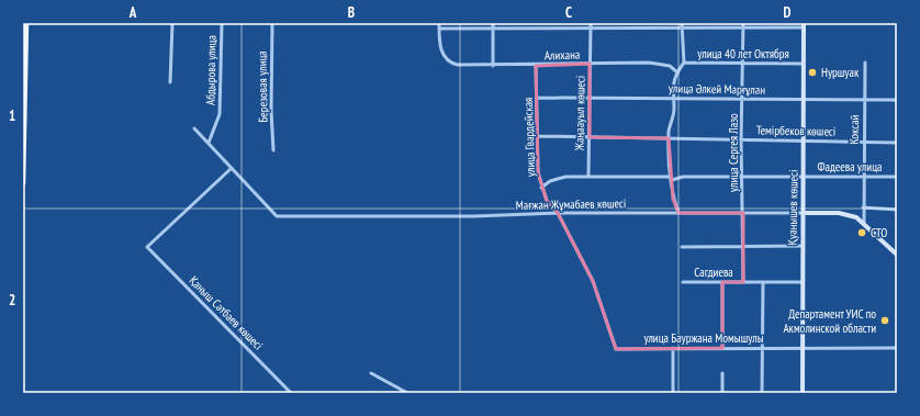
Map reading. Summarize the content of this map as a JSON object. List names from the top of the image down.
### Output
{
  "streets": {
    "street": [
      "улица 40 лет Октября",
      "Алихана",
      "Абдырова улица",
      "Березовая улица",
      "улица Әлкей Марғұлан",
      "Жаңаауыл көшесі",
      "Коксай",
      "Темірбеков көшесі",
      "улица Гвардейская",
      "улица Сергея Лазо",
      "Фадеева улица",
      "Мағжан Жұмабаев көшесі",
      "Қуанышев көшесі",
      "Сагдиева",
      "Қаныш Сәтбаев көшесі",
      "улица Бауржана Момышулы"
    ]
  },
  "crossings": [
    ["улица 40 лет Октября", "улица Сергея Лазо"],
    ["улица 40 лет Октября", "Қуанышев көшесі"],
    ["Алихана", "Жаңаауыл көшесі"],
    ["Алихана", "улица Гвардейская"],
    ["улица Әлкей Марғұлан", "Жаңаауыл көшесі"],
    ["улица Әлкей Марғұлан", "Коксай"],
    ["улица Әлкей Марғұлан", "улица Гвардейская"],
    ["улица Әлкей Марғұлан", "улица Сергея Лазо"],
    ["улица Әлкей Марғұлан", "Қуанышев көшесі"],
    ["Жаңаауыл көшесі", "Темірбеков көшесі"],
    ["Жаңаауыл көшесі", "Фадеева улица"],
    ["Коксай", "Темірбеков көшесі"],
    ["Коксай", "Фадеева улица"],
    ["Коксай", "Мағжан Жұмабаев көшесі"],
    ["Темірбеков көшесі", "улица Гвардейская"],
    ["Темірбеков көшесі", "улица Сергея Лазо"],
    ["Темірбеков көшесі", "Қуанышев көшесі"],
    ["улица Гвардейская", "Фадеева улица"],
    ["улица Гвардейская", "Мағжан Жұмабаев көшесі"],
    ["улица Гвардейская", "улица Бауржана Момышулы"],
    ["улица Сергея Лазо", "Фадеева улица"],
    ["улица Сергея Лазо", "Мағжан Жұмабаев көшесі"],
    ["улица Сергея Лазо", "Сагдиева"],
    ["Фадеева улица", "Қуанышев көшесі"],
    ["Мағжан Жұмабаев көшесі", "Қуанышев көшесі"],
    ["Мағжан Жұмабаев көшесі", "Қаныш Сәтбаев көшесі"],
    ["Қуанышев көшесі", "Сагдиева"],
    ["Қуанышев көшесі", "улица Бауржана Момышулы"]
  ],
  "places": ["Нуршуак", "СТО", "Департамент УИС по Акмолинской области"],
  "grid": {
    "columns": [
      "A",
      "B",
      "C",
      "D"
    ],
    "rows": ["1", "2"]
  }
}
